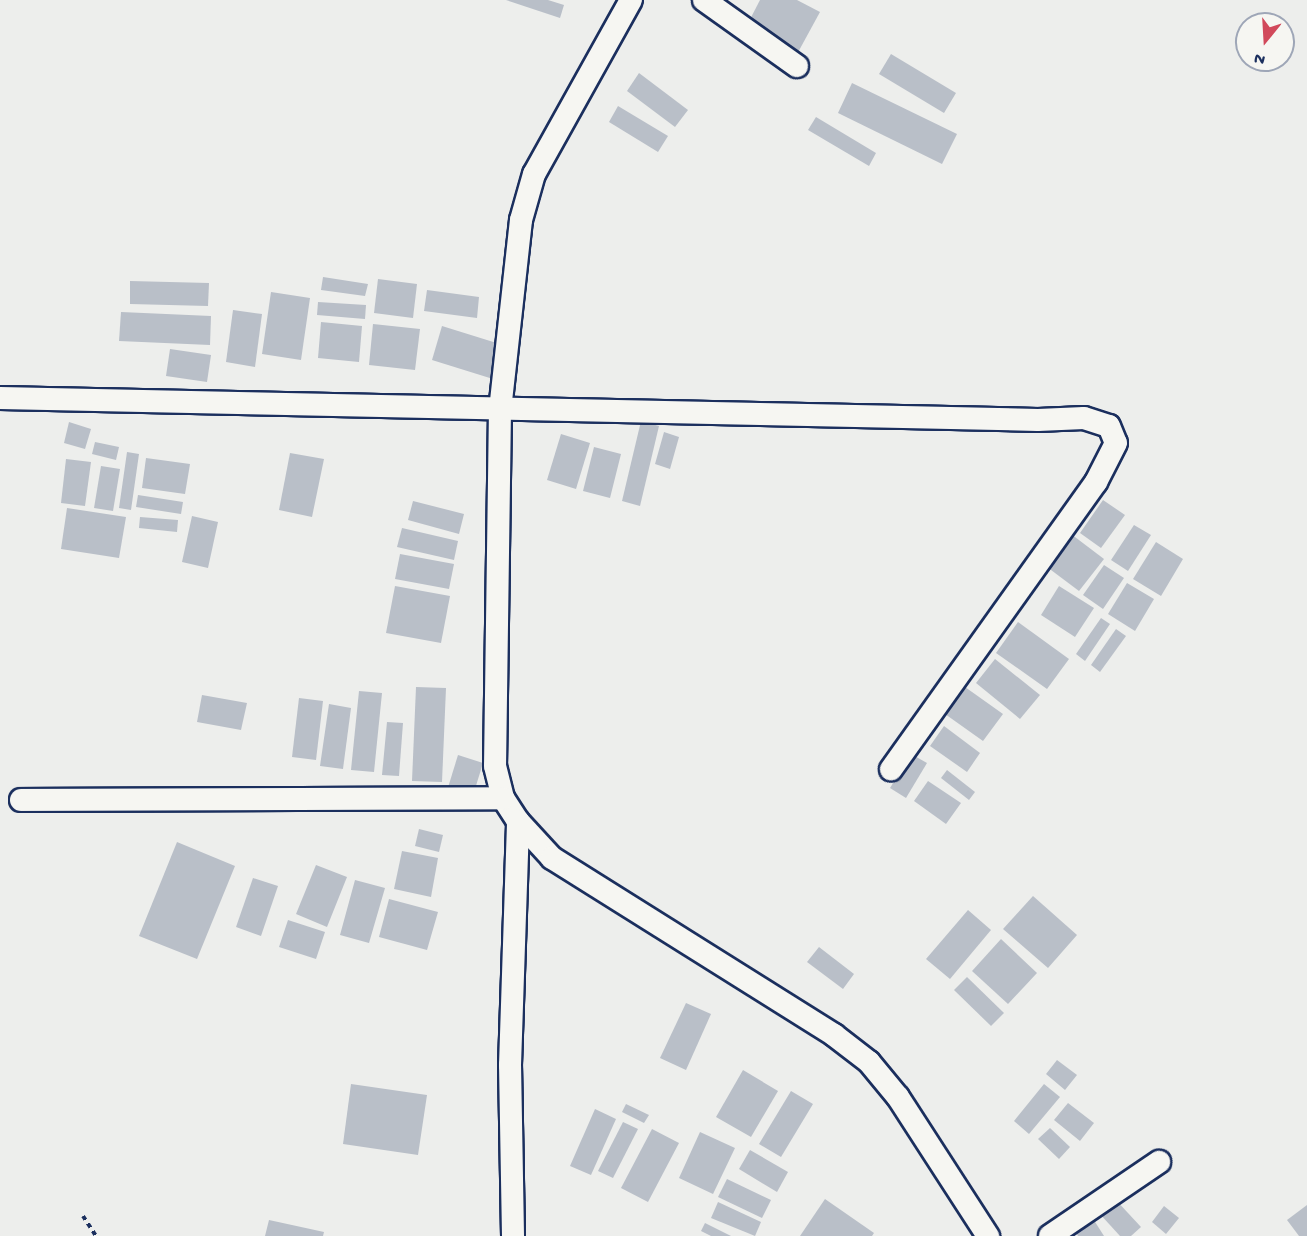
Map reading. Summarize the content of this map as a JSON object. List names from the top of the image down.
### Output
{
  "north": "bottom"
}
